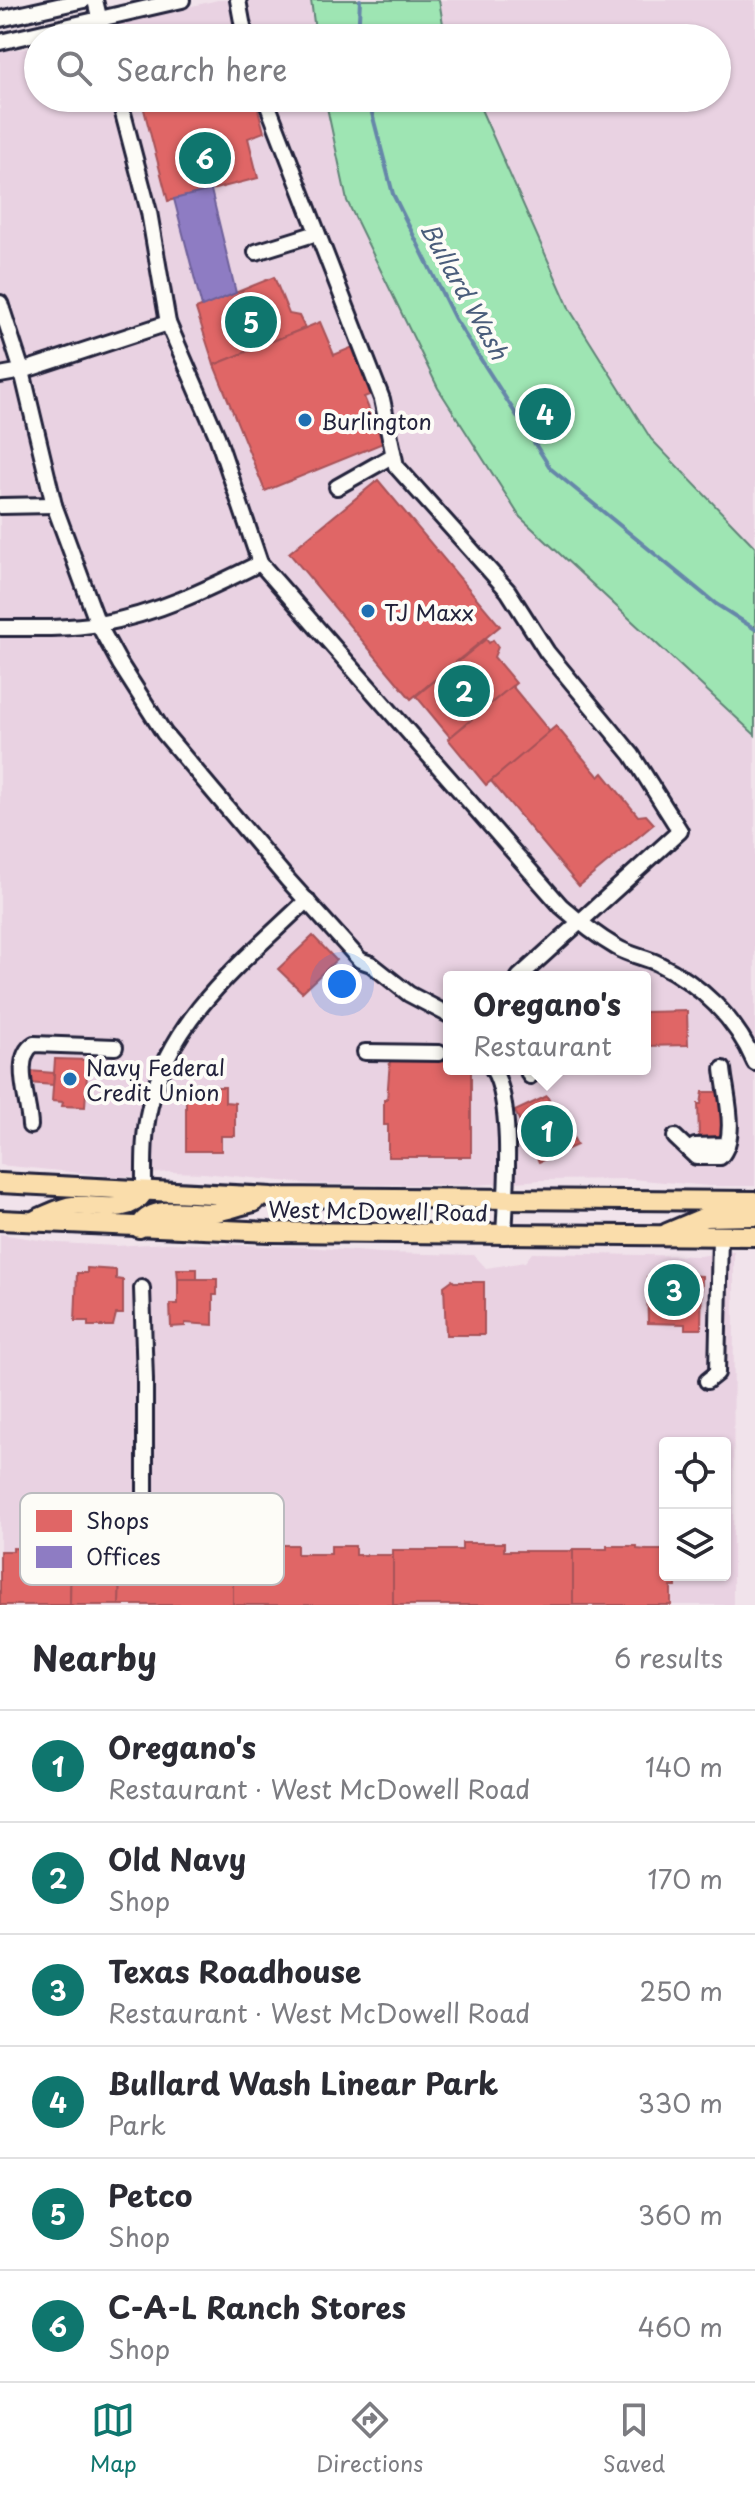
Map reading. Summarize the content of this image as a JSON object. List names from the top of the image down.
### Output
{
  "streets": {
    "main road": ["West McDowell Road"]
  },
  "water": ["Bullard Wash"],
  "places": ["Burlington", "TJ Maxx", "Navy Federal Credit Union"],
  "legend": ["Shops", "Offices"],
  "page": {
    "search": "Search here",
    "pins": [
      "6",
      "5",
      "4",
      "2",
      "1",
      "3"
    ],
    "popup": ["Oregano's", "Restaurant"],
    "heading": ["Nearby", "6 results"],
    "list": [
      {
        "mark": "1",
        "name": "Oregano's",
        "note": "Restaurant · West McDowell Road",
        "value": "140 m"
      },
      {
        "mark": "2",
        "name": "Old Navy",
        "note": "Shop",
        "value": "170 m"
      },
      {
        "mark": "3",
        "name": "Texas Roadhouse",
        "note": "Restaurant · West McDowell Road",
        "value": "250 m"
      },
      {
        "mark": "4",
        "name": "Bullard Wash Linear Park",
        "note": "Park",
        "value": "330 m"
      },
      {
        "mark": "5",
        "name": "Petco",
        "note": "Shop",
        "value": "360 m"
      },
      {
        "mark": "6",
        "name": "C-A-L Ranch Stores",
        "note": "Shop",
        "value": "460 m"
      }
    ],
    "nav": ["Map", "Directions", "Saved"]
  }
}
